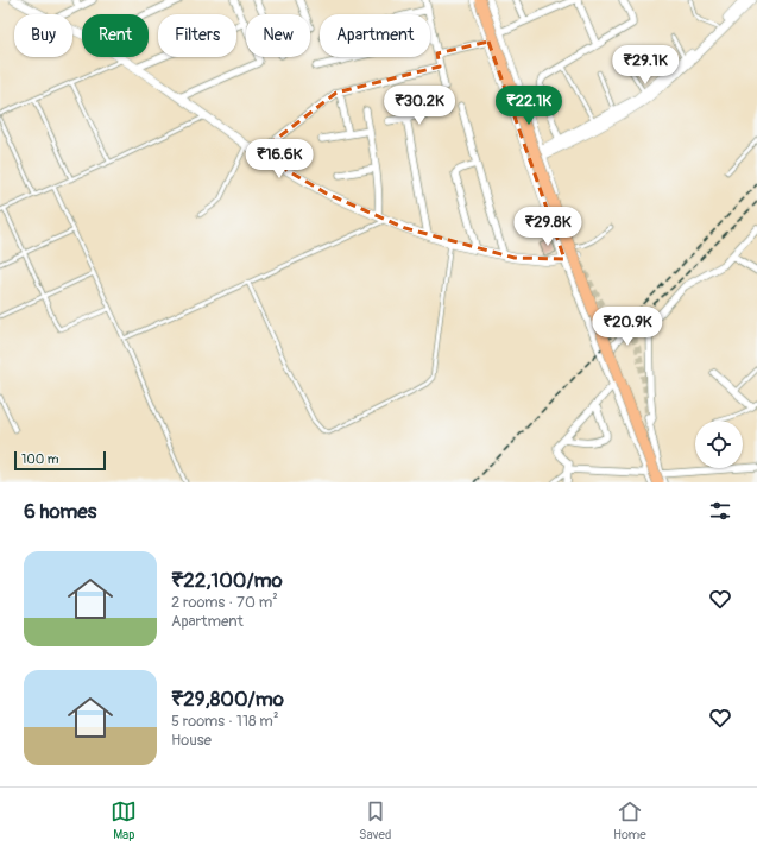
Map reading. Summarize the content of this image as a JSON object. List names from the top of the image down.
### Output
{
  "scale_bar": "100 m",
  "page": {
    "chip": [
      "Buy",
      "Rent",
      "Filters",
      "New",
      "Apartment"
    ],
    "price": [
      "₹29.1K",
      "₹30.2K",
      "₹22.1K",
      "₹16.6K",
      "₹29.8K",
      "₹20.9K"
    ],
    "scale": "100 m",
    "heading": "6 homes",
    "list": [
      {
        "name": "₹22,100/mo",
        "note": "2 rooms · 70 m² · Apartment"
      },
      {
        "name": "₹29,800/mo",
        "note": "5 rooms · 118 m² · House"
      }
    ],
    "tabs": ["Map", "Saved", "Home"]
  }
}
